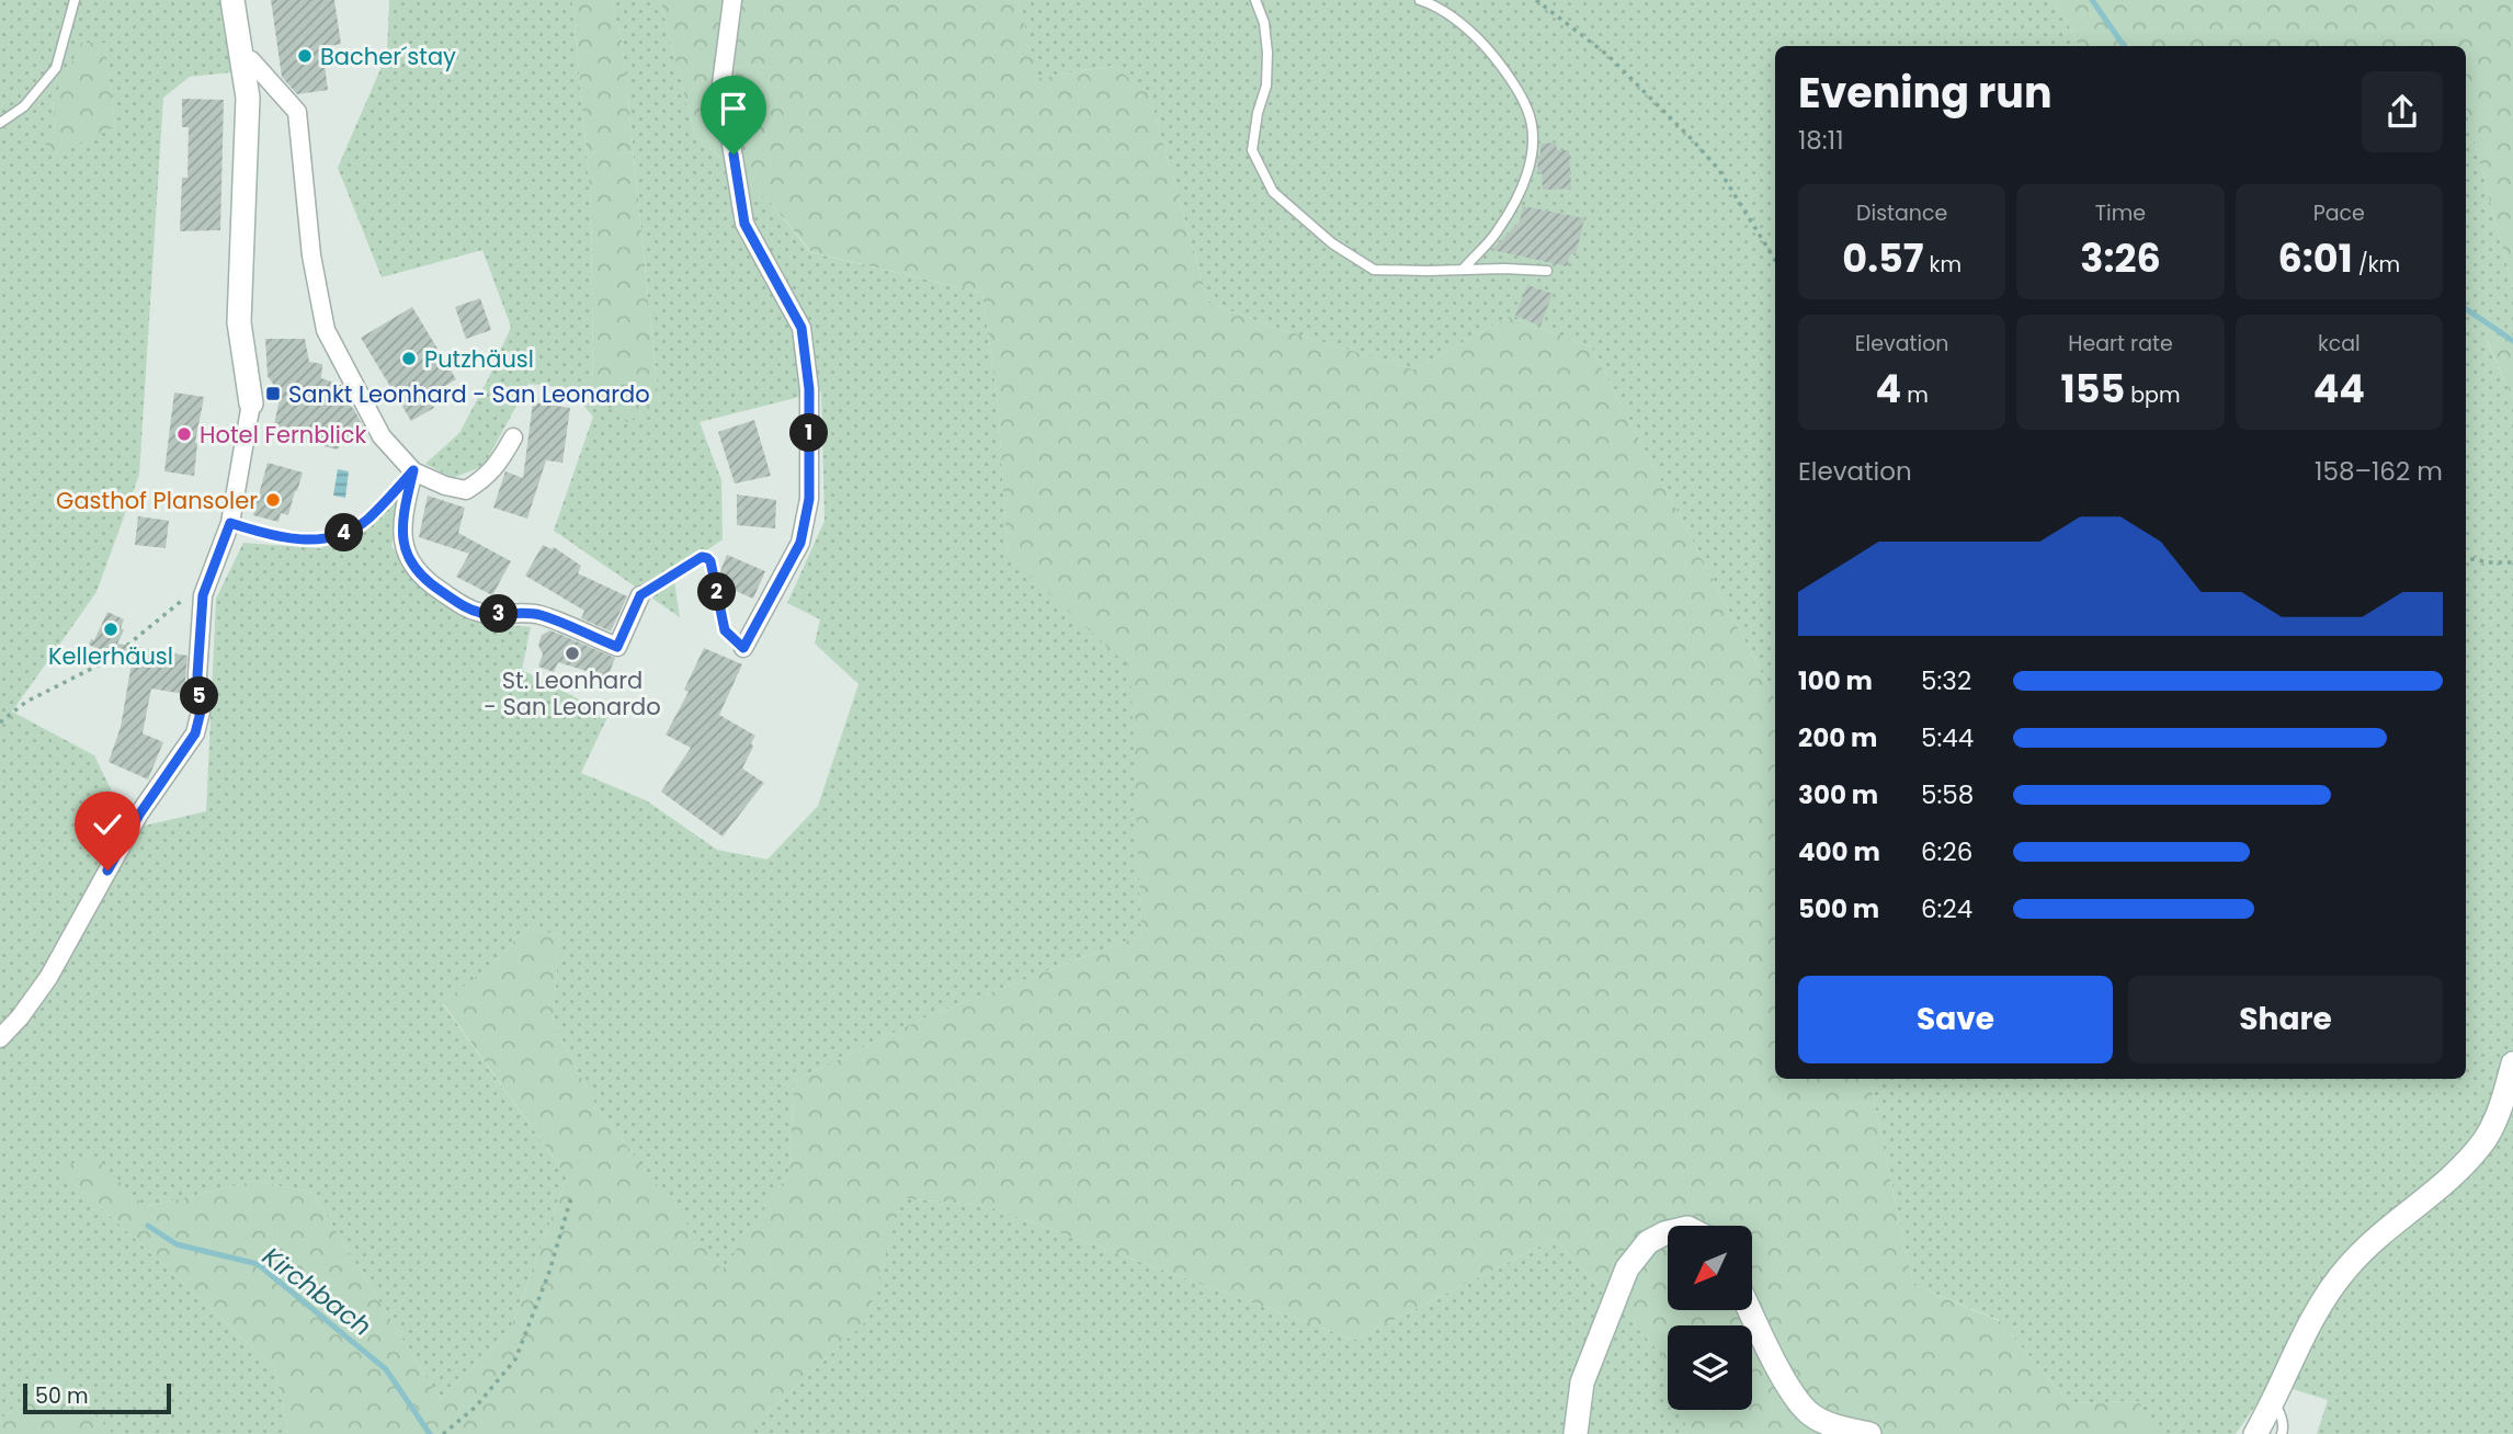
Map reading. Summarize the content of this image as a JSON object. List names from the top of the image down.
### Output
{
  "water": ["Kirchbach"],
  "places": {
    "other": [
      "Bacher´stay",
      "Putzhäusl",
      "Hotel Fernblick",
      "Gasthof Plansoler",
      "Kellerhäusl",
      "St. Leonhard - San Leonardo"
    ],
    "transit": ["Sankt Leonhard - San Leonardo"]
  },
  "scale_bar": "50 m",
  "north": "bottom left",
  "page": {
    "heading": ["Evening run", "18:11"],
    "stats": [
      ["Distance", "0.57 km"],
      ["Time", "3:26"],
      ["Pace", "6:01 /km"],
      ["Elevation", "4 m"],
      ["Heart rate", "155 bpm"],
      ["kcal", "44"]
    ],
    "pins": [
      "1",
      "4",
      "2",
      "3",
      "5"
    ],
    "chart": ["Elevation", "158–162 m"],
    "list": [
      {
        "name": "100 m",
        "note": "5:32"
      },
      {
        "name": "200 m",
        "note": "5:44"
      },
      {
        "name": "300 m",
        "note": "5:58"
      },
      {
        "name": "400 m",
        "note": "6:26"
      },
      {
        "name": "500 m",
        "note": "6:24"
      }
    ],
    "buttons": ["Save", "Share"],
    "scale": "50 m"
  }
}
